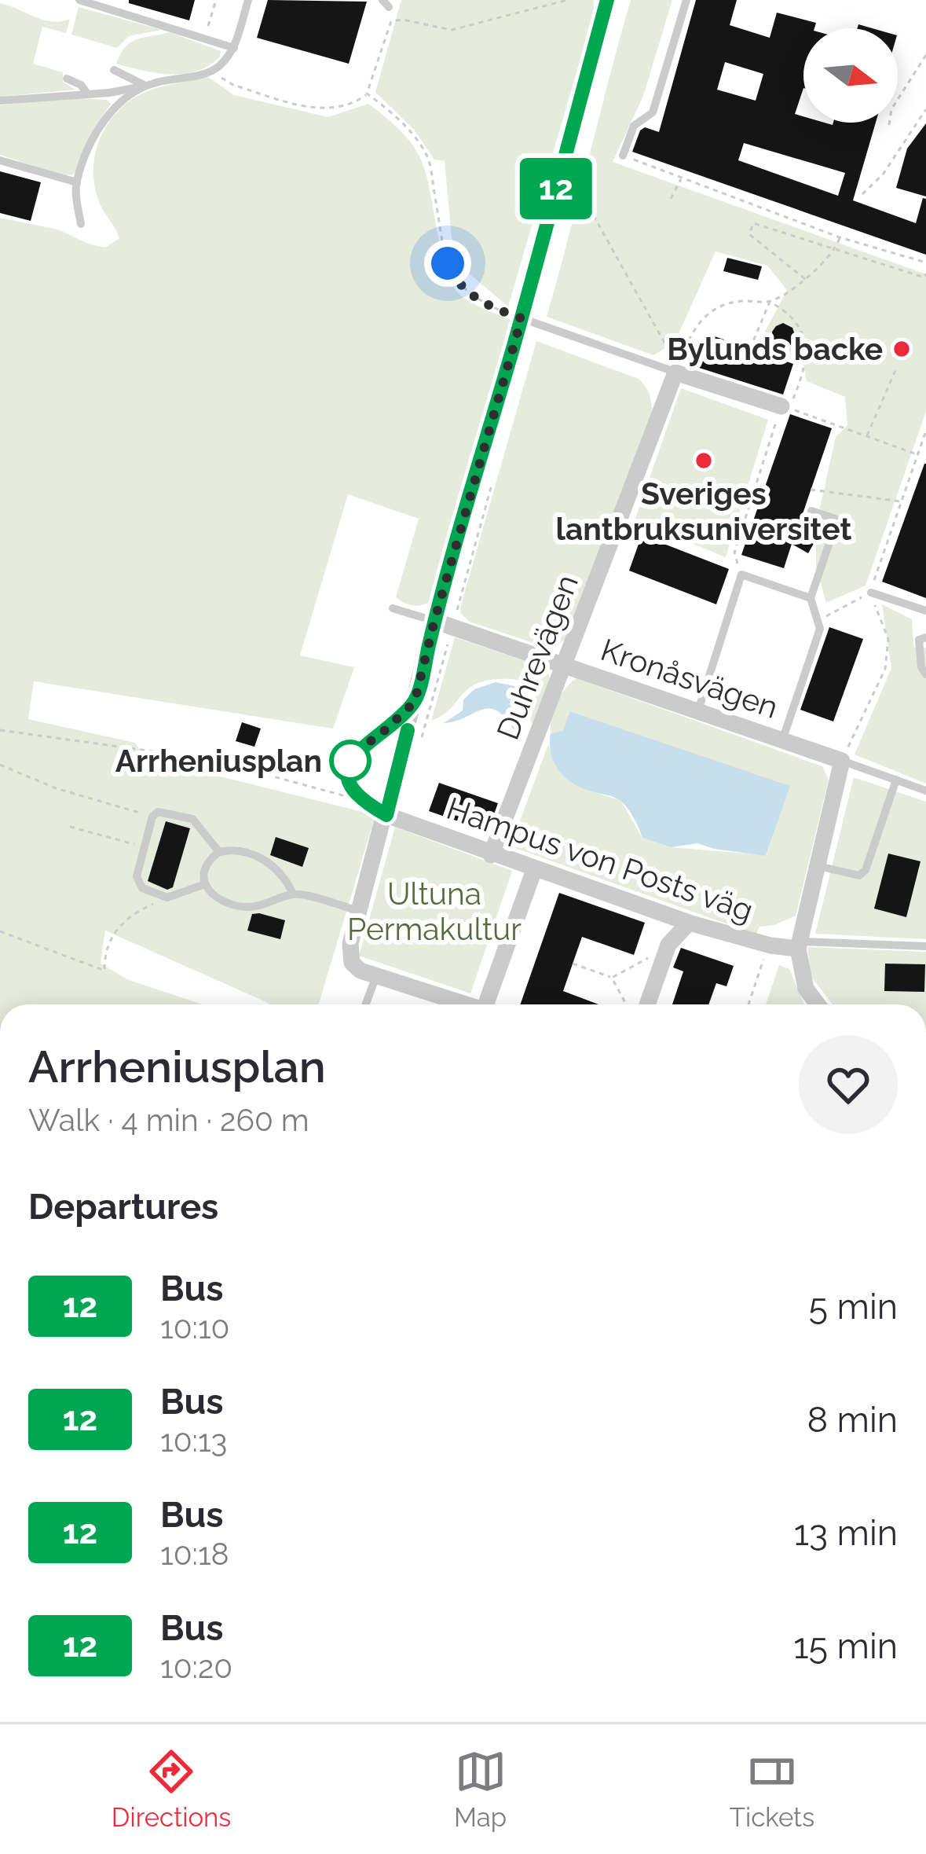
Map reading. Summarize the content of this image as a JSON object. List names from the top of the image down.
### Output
{
  "streets": {
    "street": ["Duhrevägen", "Kronåsvägen", "Hampus von Posts väg"]
  },
  "crossings": [
    ["Duhrevägen", "Kronåsvägen"],
    ["Duhrevägen", "Hampus von Posts väg"]
  ],
  "parks": ["Ultuna Permakultur"],
  "places": ["Bylunds backe", "Sveriges lantbruksuniversitet", "Arrheniusplan"],
  "lines": ["bus line 12"],
  "north": "right",
  "page": {
    "on_map": "12",
    "heading": [
      ["Arrheniusplan", "Walk · 4 min · 260 m"],
      "Departures"
    ],
    "list": [
      {
        "mark": "12",
        "name": "Bus",
        "note": "10:10",
        "value": "5 min"
      },
      {
        "mark": "12",
        "name": "Bus",
        "note": "10:13",
        "value": "8 min"
      },
      {
        "mark": "12",
        "name": "Bus",
        "note": "10:18",
        "value": "13 min"
      },
      {
        "mark": "12",
        "name": "Bus",
        "note": "10:20",
        "value": "15 min"
      }
    ],
    "tabs": ["Directions", "Map", "Tickets"]
  }
}
